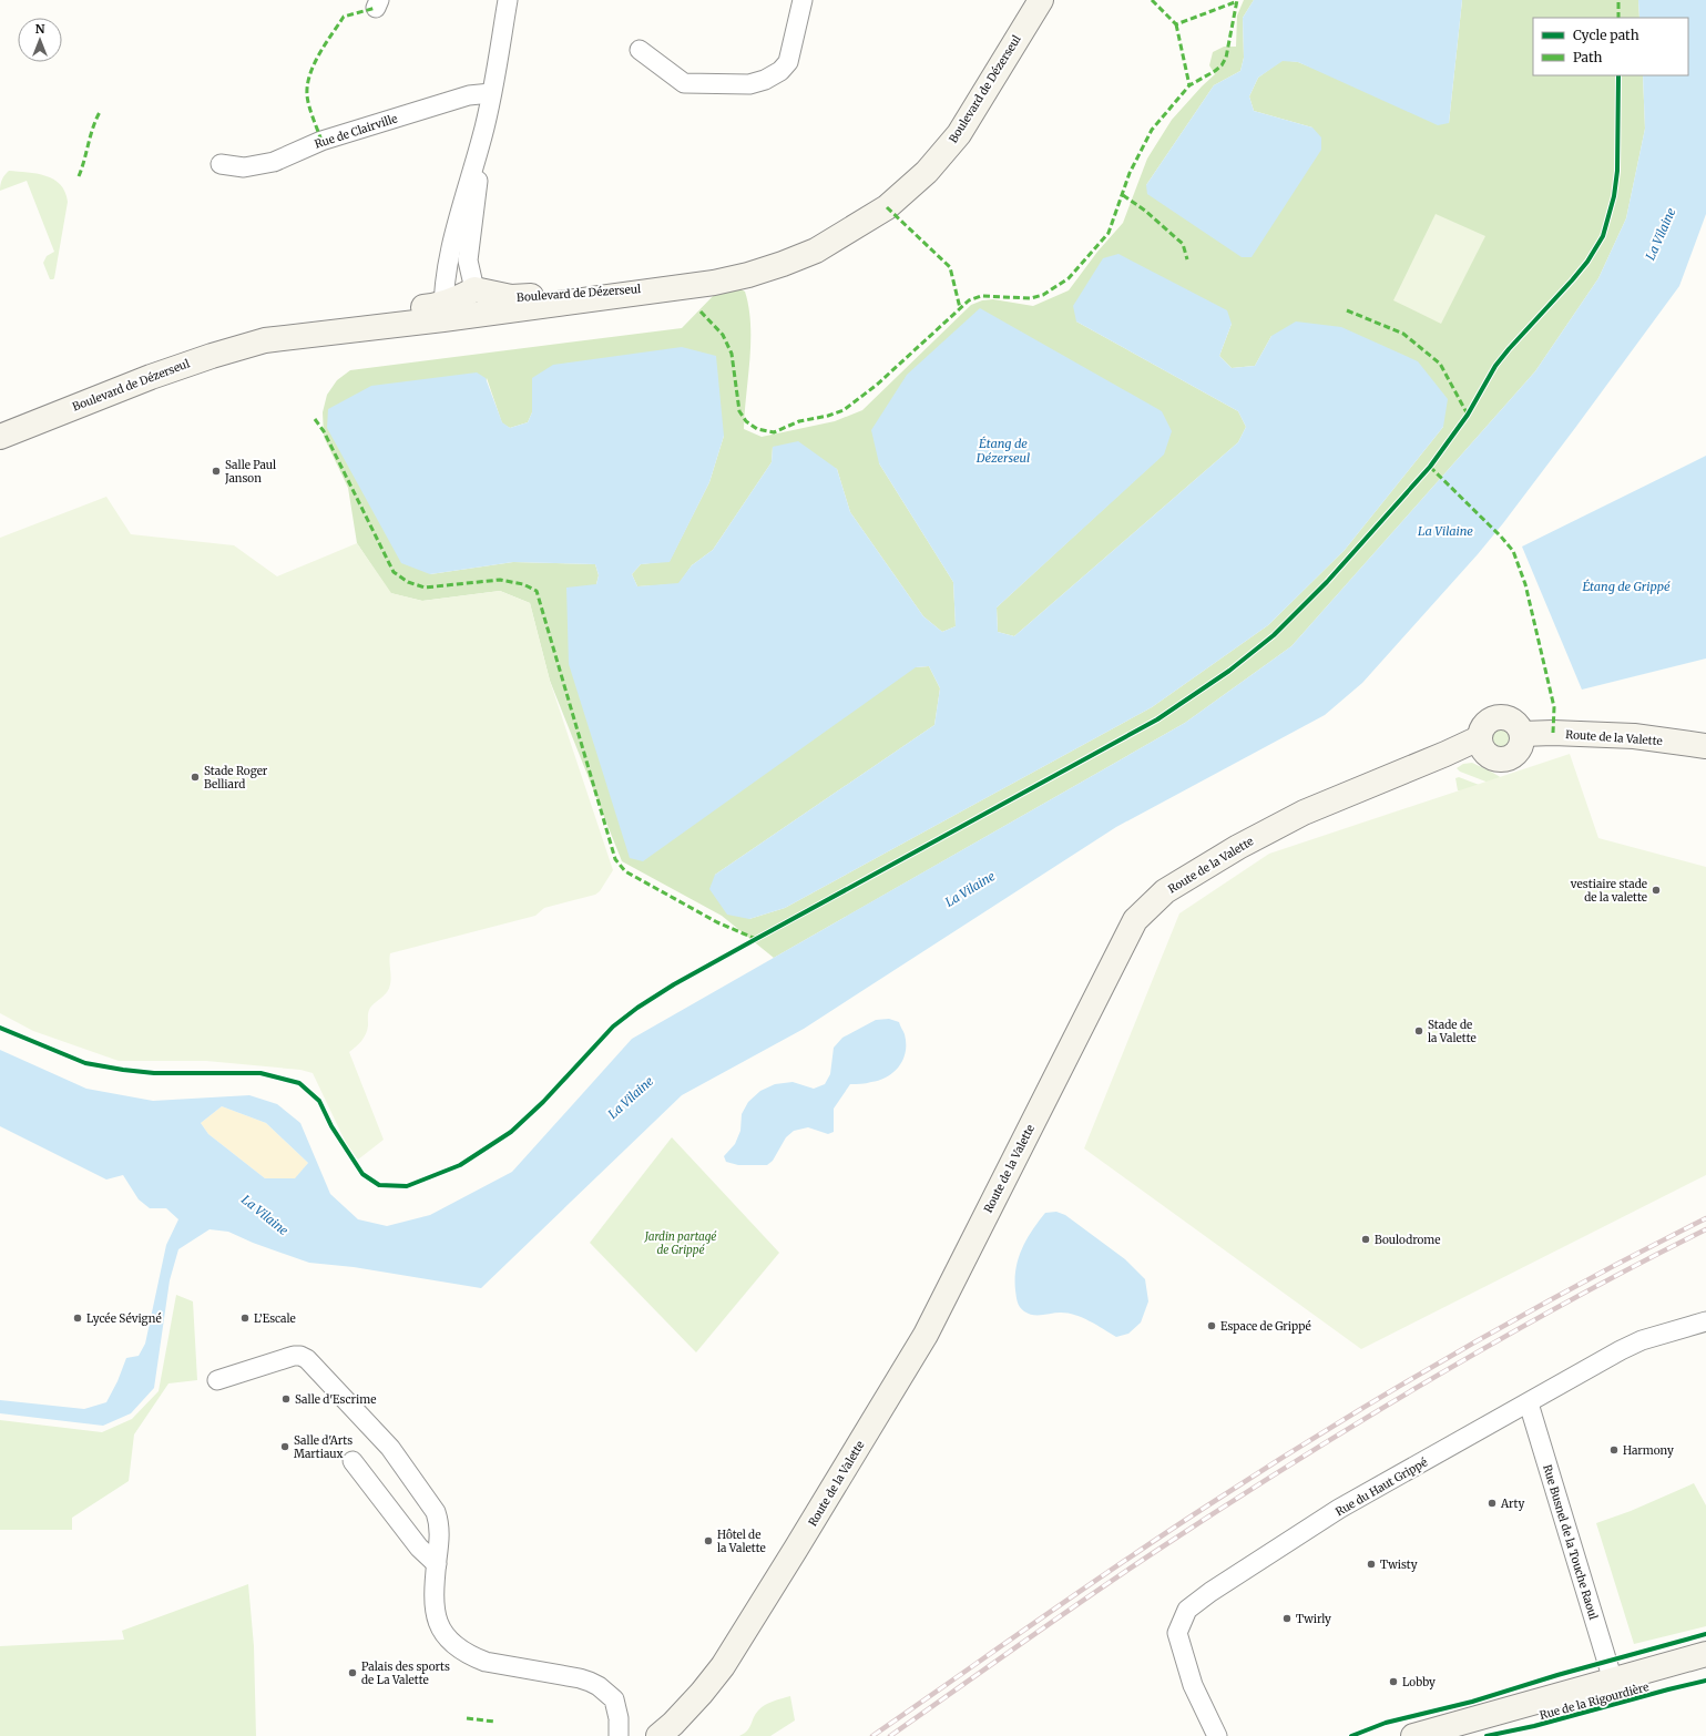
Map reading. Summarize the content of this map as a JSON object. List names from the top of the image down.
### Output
{
  "streets": {
    "street": [
      "Boulevard de Dézerseul",
      "Rue de Clairville",
      "Route de la Valette",
      "Rue du Haut Grippé",
      "Rue Busnel de la Touche Raoul",
      "Rue de la Rigourdière"
    ]
  },
  "crossings": [
    ["Rue du Haut Grippé", "Rue Busnel de la Touche Raoul"],
    ["Rue Busnel de la Touche Raoul", "Rue de la Rigourdière"]
  ],
  "water": ["La Vilaine", "Étang de Dézerseul", "Étang de Grippé"],
  "parks": ["Jardin partagé de Grippé"],
  "places": [
    "Salle Paul Janson",
    "Stade Roger Belliard",
    "vestiaire stade de la valette",
    "Stade de la Valette",
    "Boulodrome",
    "Lycée Sévigné",
    "L’Escale",
    "Espace de Grippé",
    "Salle d'Escrime",
    "Salle d'Arts Martiaux",
    "Harmony",
    "Arty",
    "Hôtel de la Valette",
    "Twisty",
    "Twirly",
    "Palais des sports de La Valette",
    "Lobby"
  ],
  "legend": ["Cycle path", "Path"],
  "north": "top"
}
